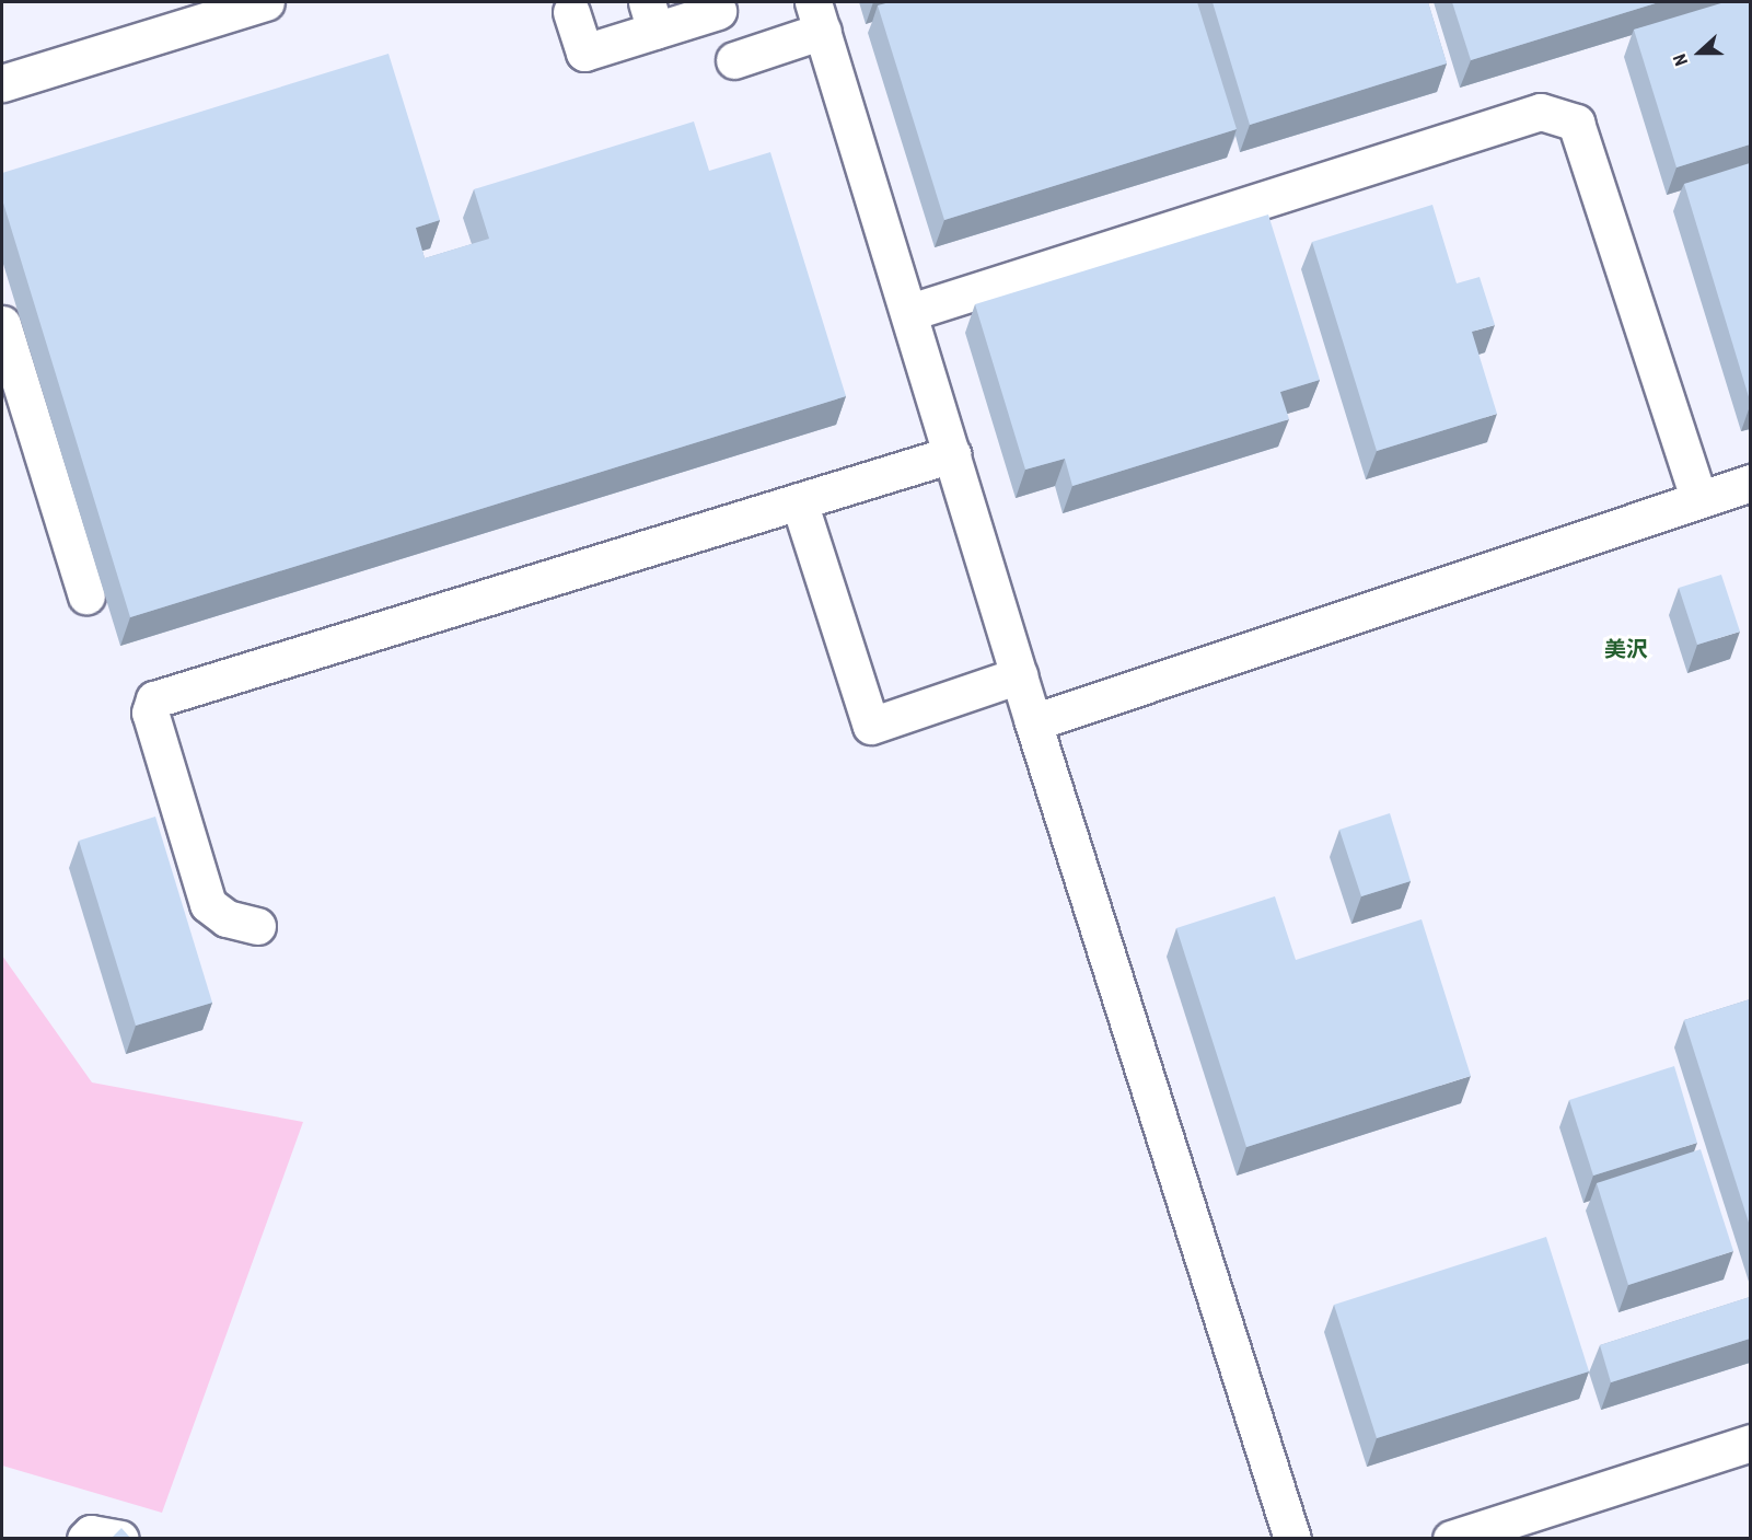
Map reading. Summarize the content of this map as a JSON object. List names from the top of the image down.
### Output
{
  "districts": ["美沢"],
  "north": "left"
}
